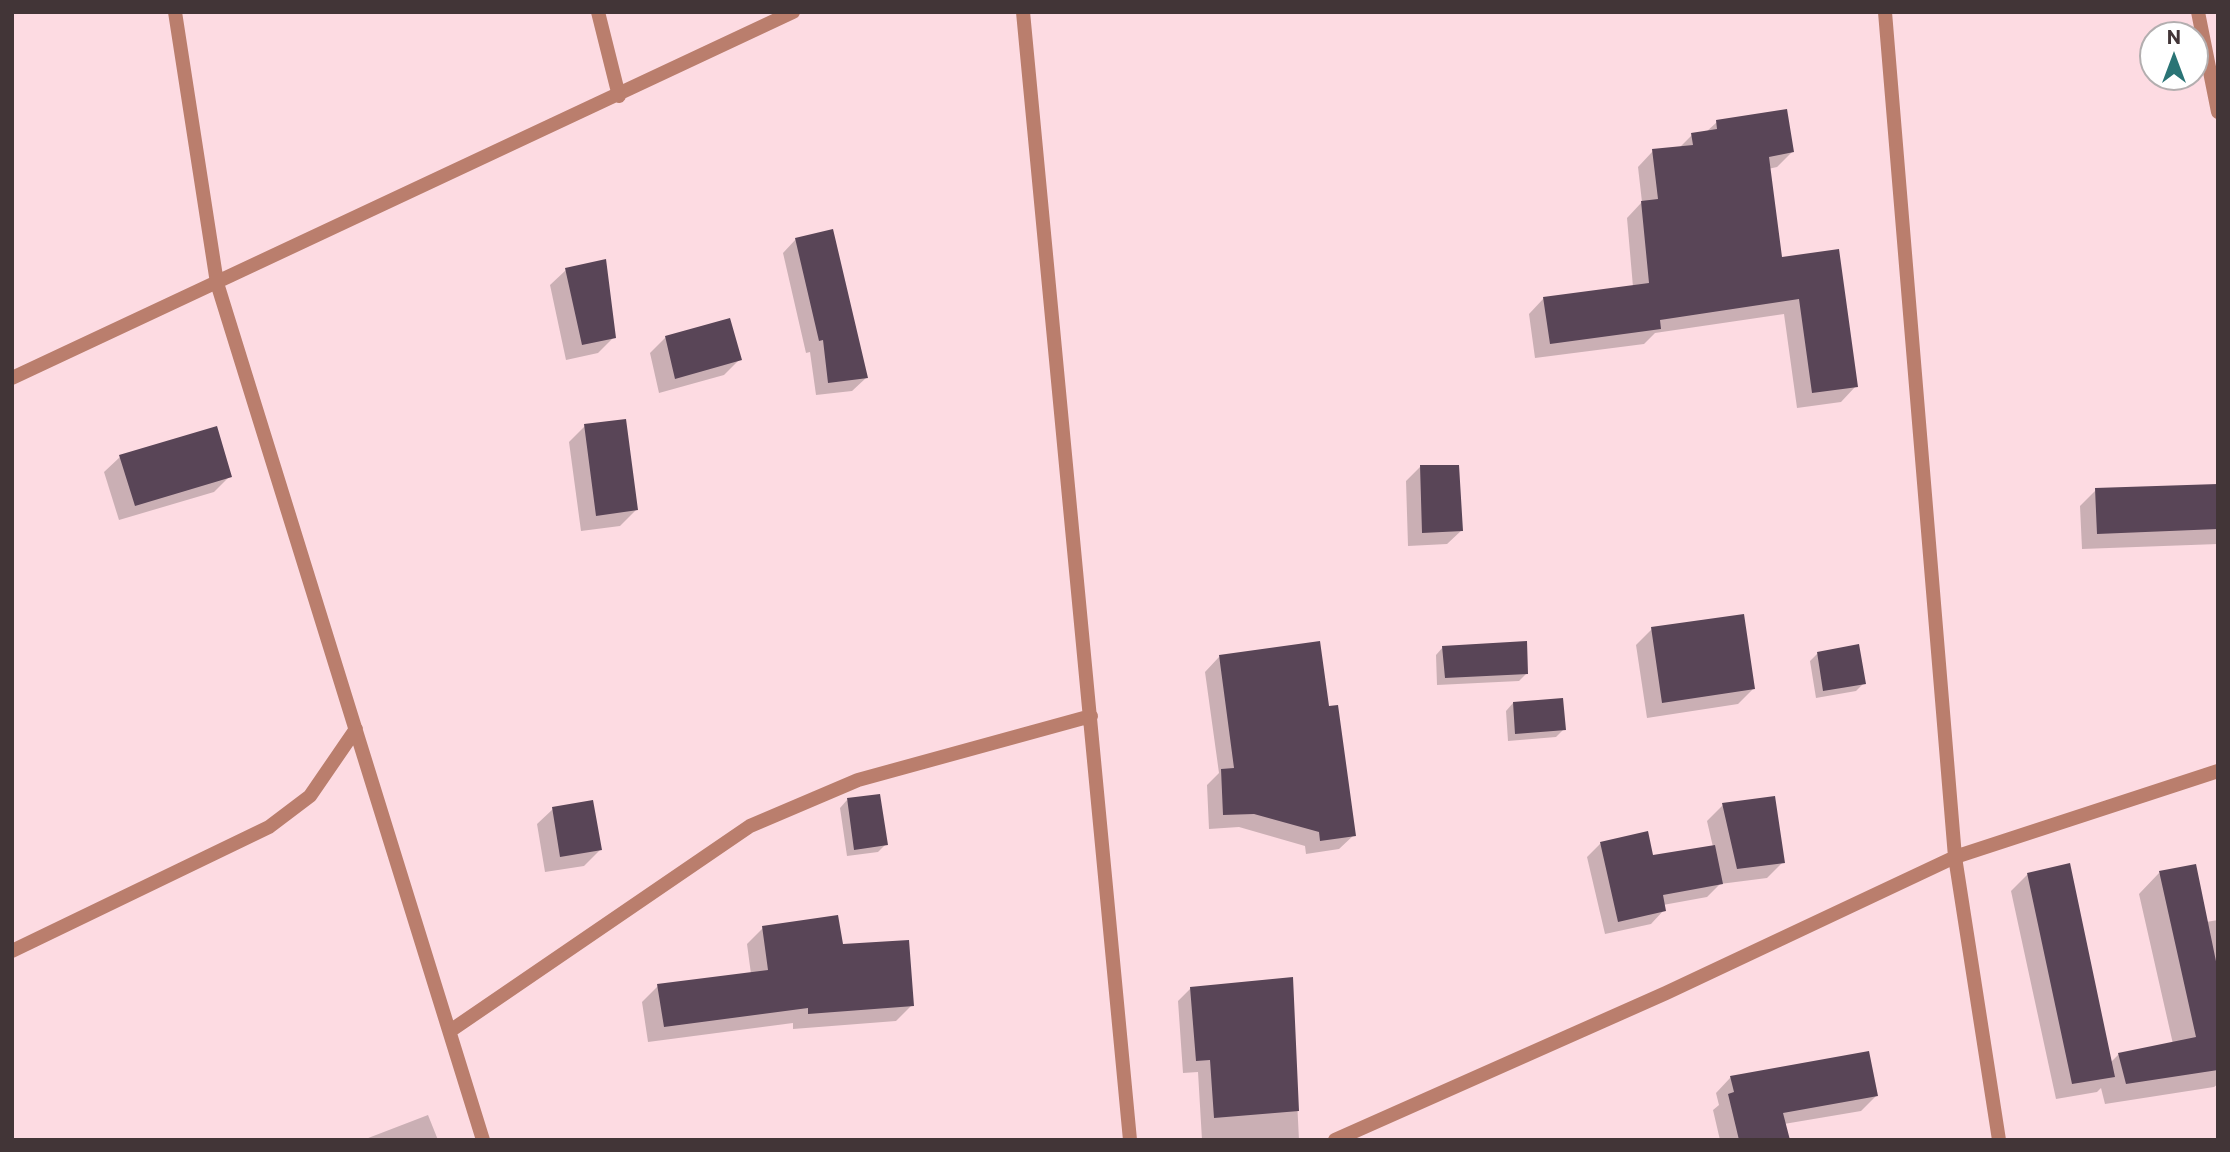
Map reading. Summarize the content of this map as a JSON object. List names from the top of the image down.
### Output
{
  "north": "top"
}
